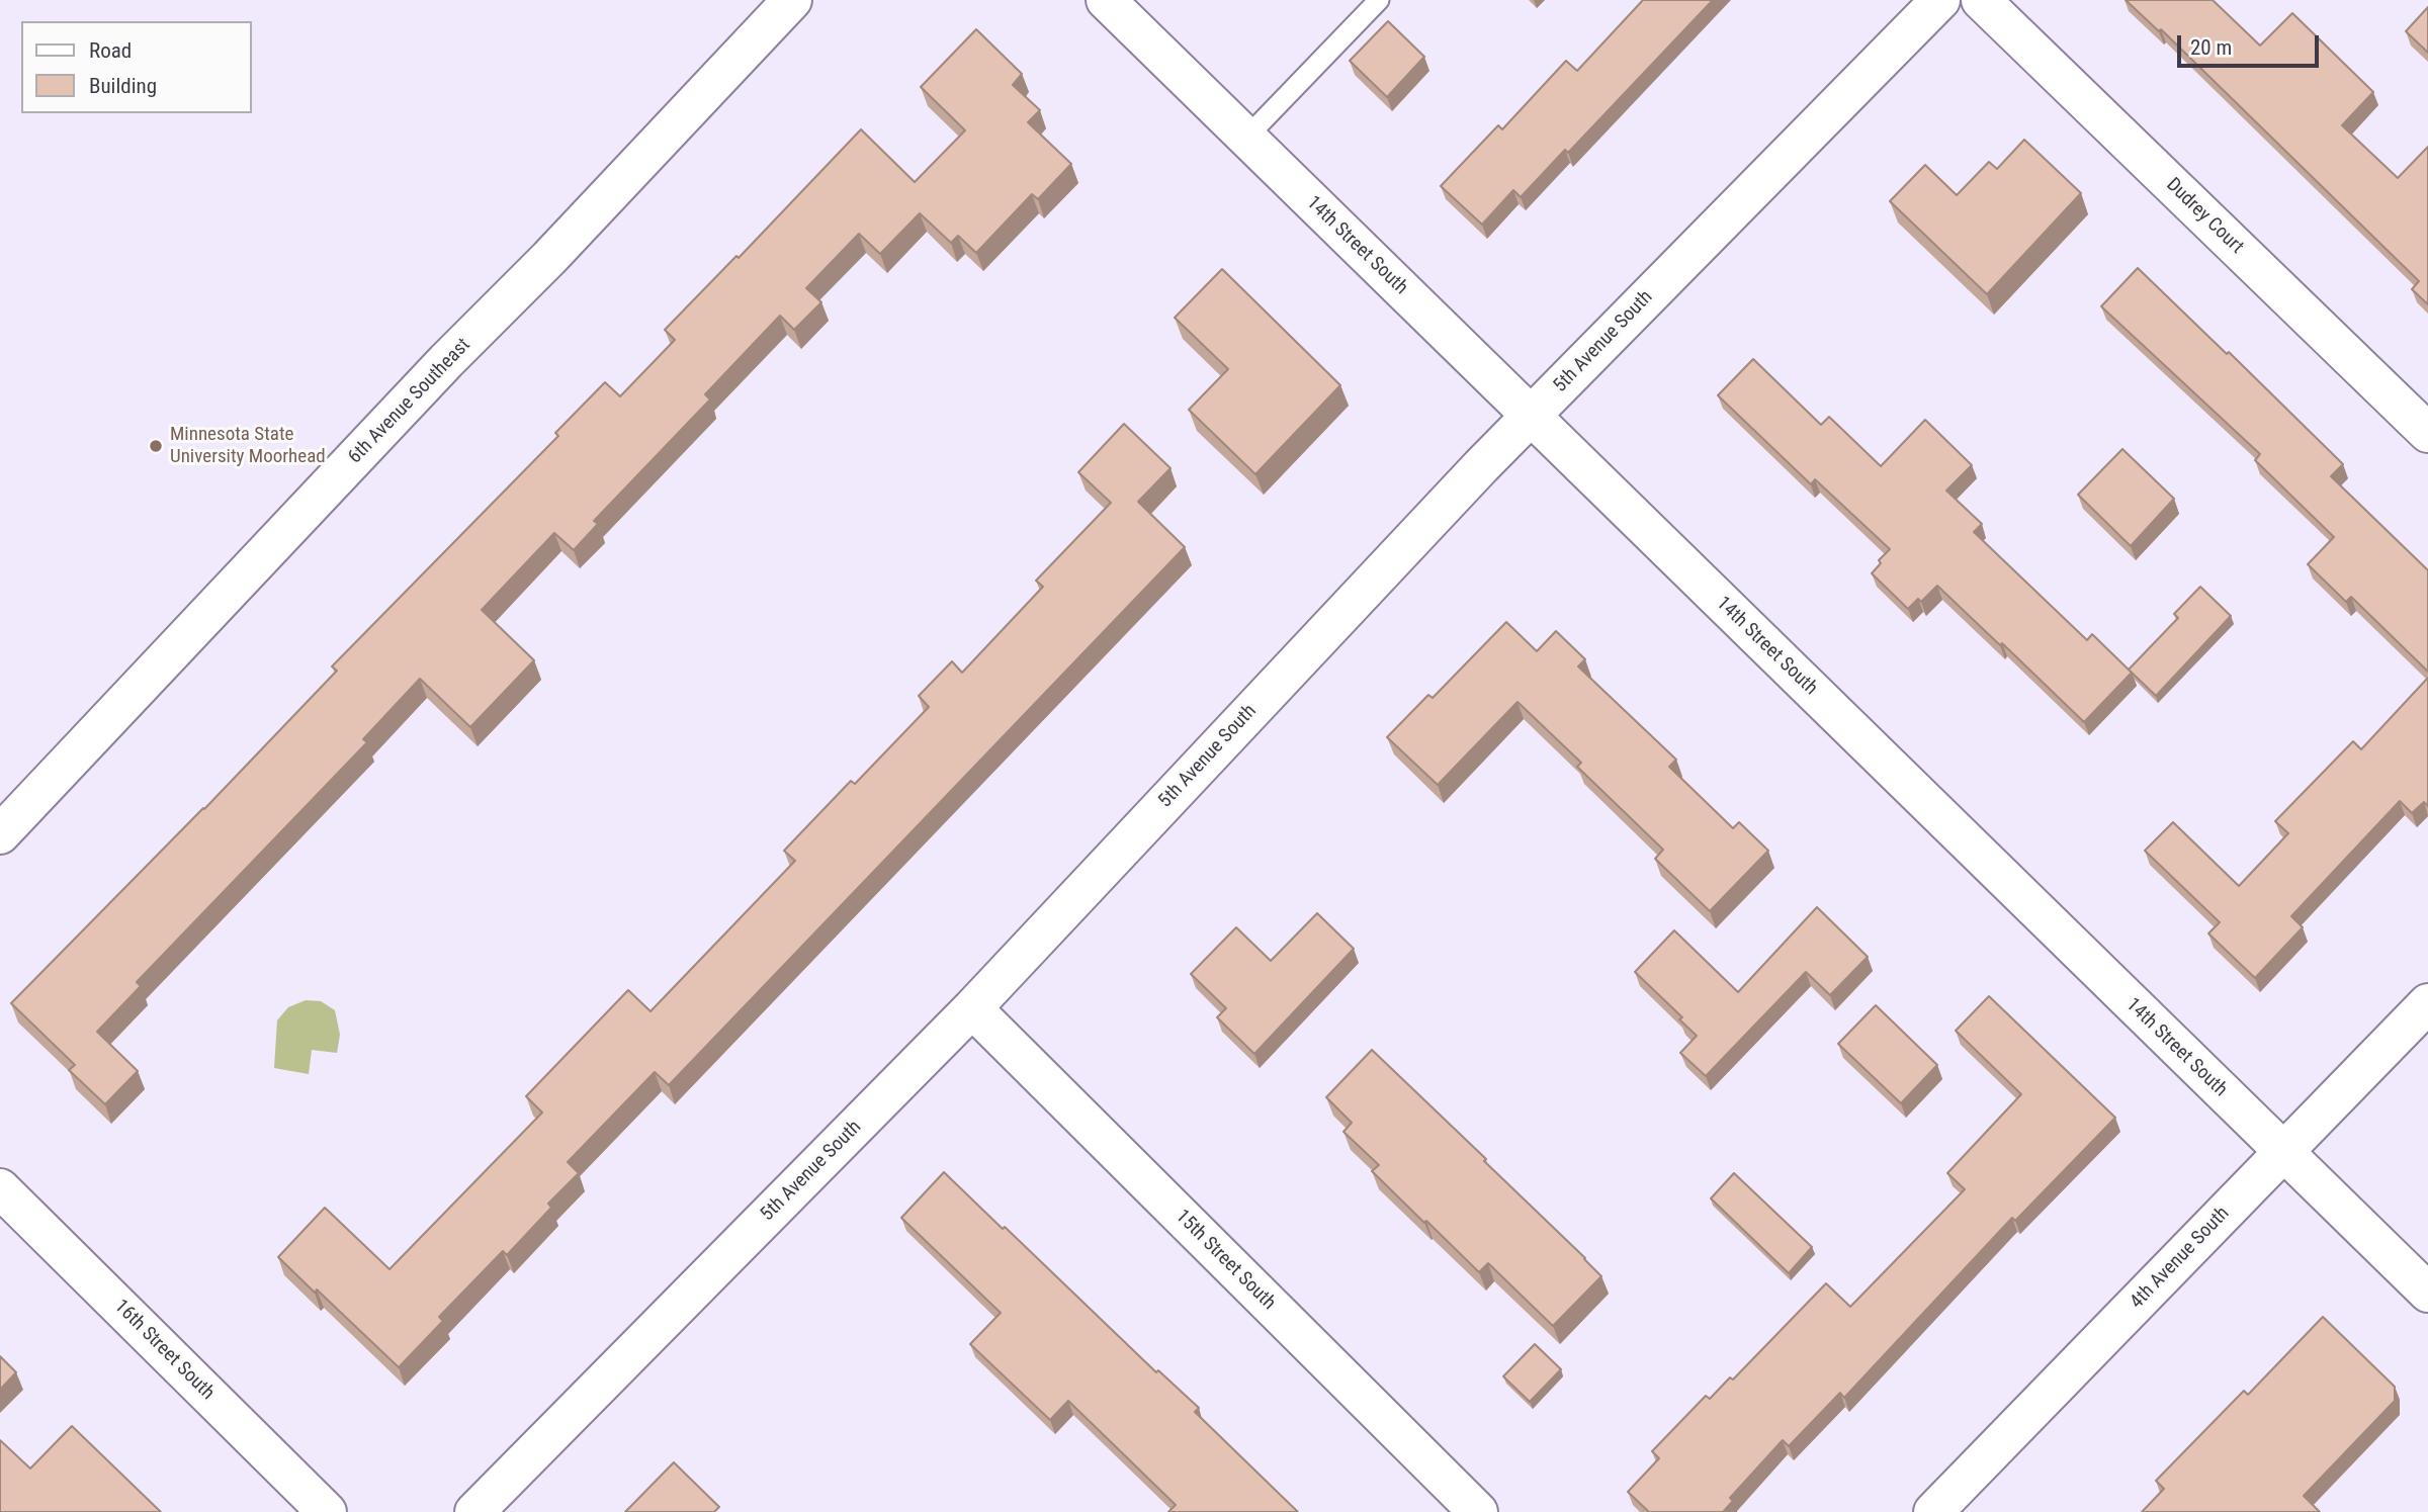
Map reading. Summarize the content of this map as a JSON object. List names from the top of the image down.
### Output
{
  "streets": {
    "street": [
      "Dudrey Court",
      "14th Street South",
      "5th Avenue South",
      "6th Avenue Southeast",
      "4th Avenue South",
      "15th Street South",
      "16th Street South"
    ]
  },
  "crossings": [
    ["14th Street South", "5th Avenue South"],
    ["14th Street South", "4th Avenue South"],
    ["5th Avenue South", "15th Street South"]
  ],
  "places": ["Minnesota State University Moorhead"],
  "legend": ["Road", "Building"],
  "scale_bar": "20 m"
}
